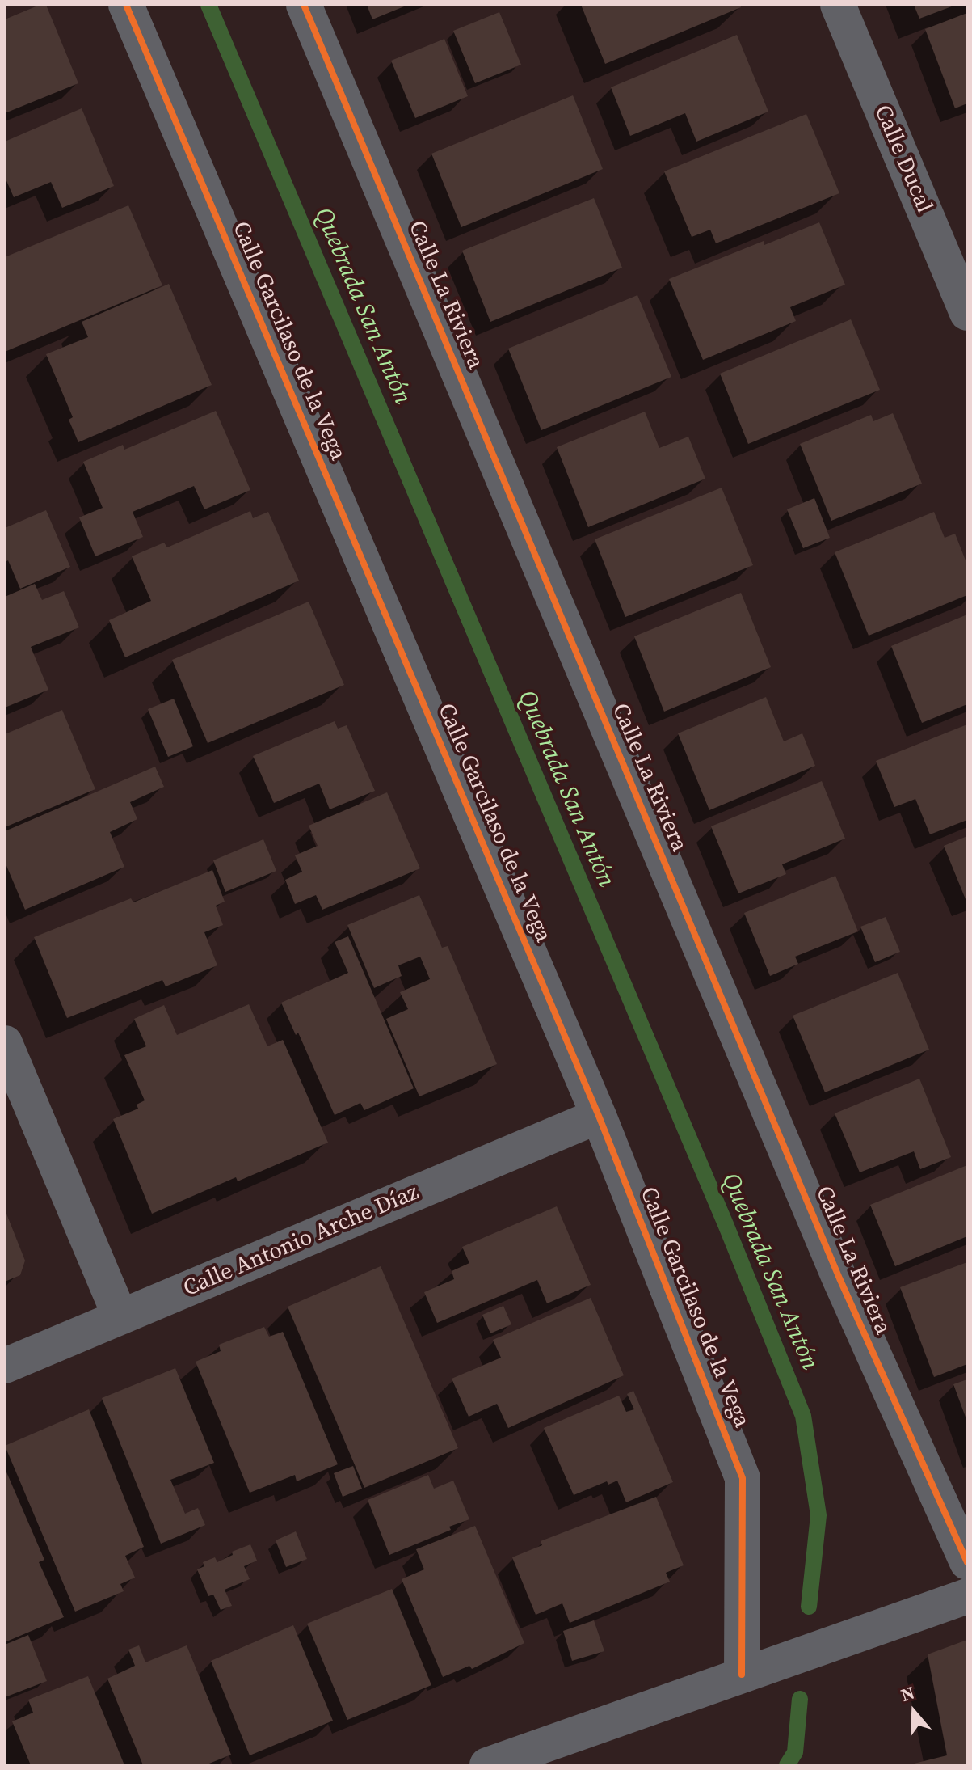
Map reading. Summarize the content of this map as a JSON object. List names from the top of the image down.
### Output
{
  "streets": {
    "street": [
      "Calle Ducal",
      "Calle La Riviera",
      "Calle Garcilaso de la Vega",
      "Calle Antonio Arche Díaz"
    ]
  },
  "crossings": [
    ["Calle Garcilaso de la Vega", "Calle Antonio Arche Díaz"]
  ],
  "water": ["Quebrada San Antón"],
  "north": "top"
}
